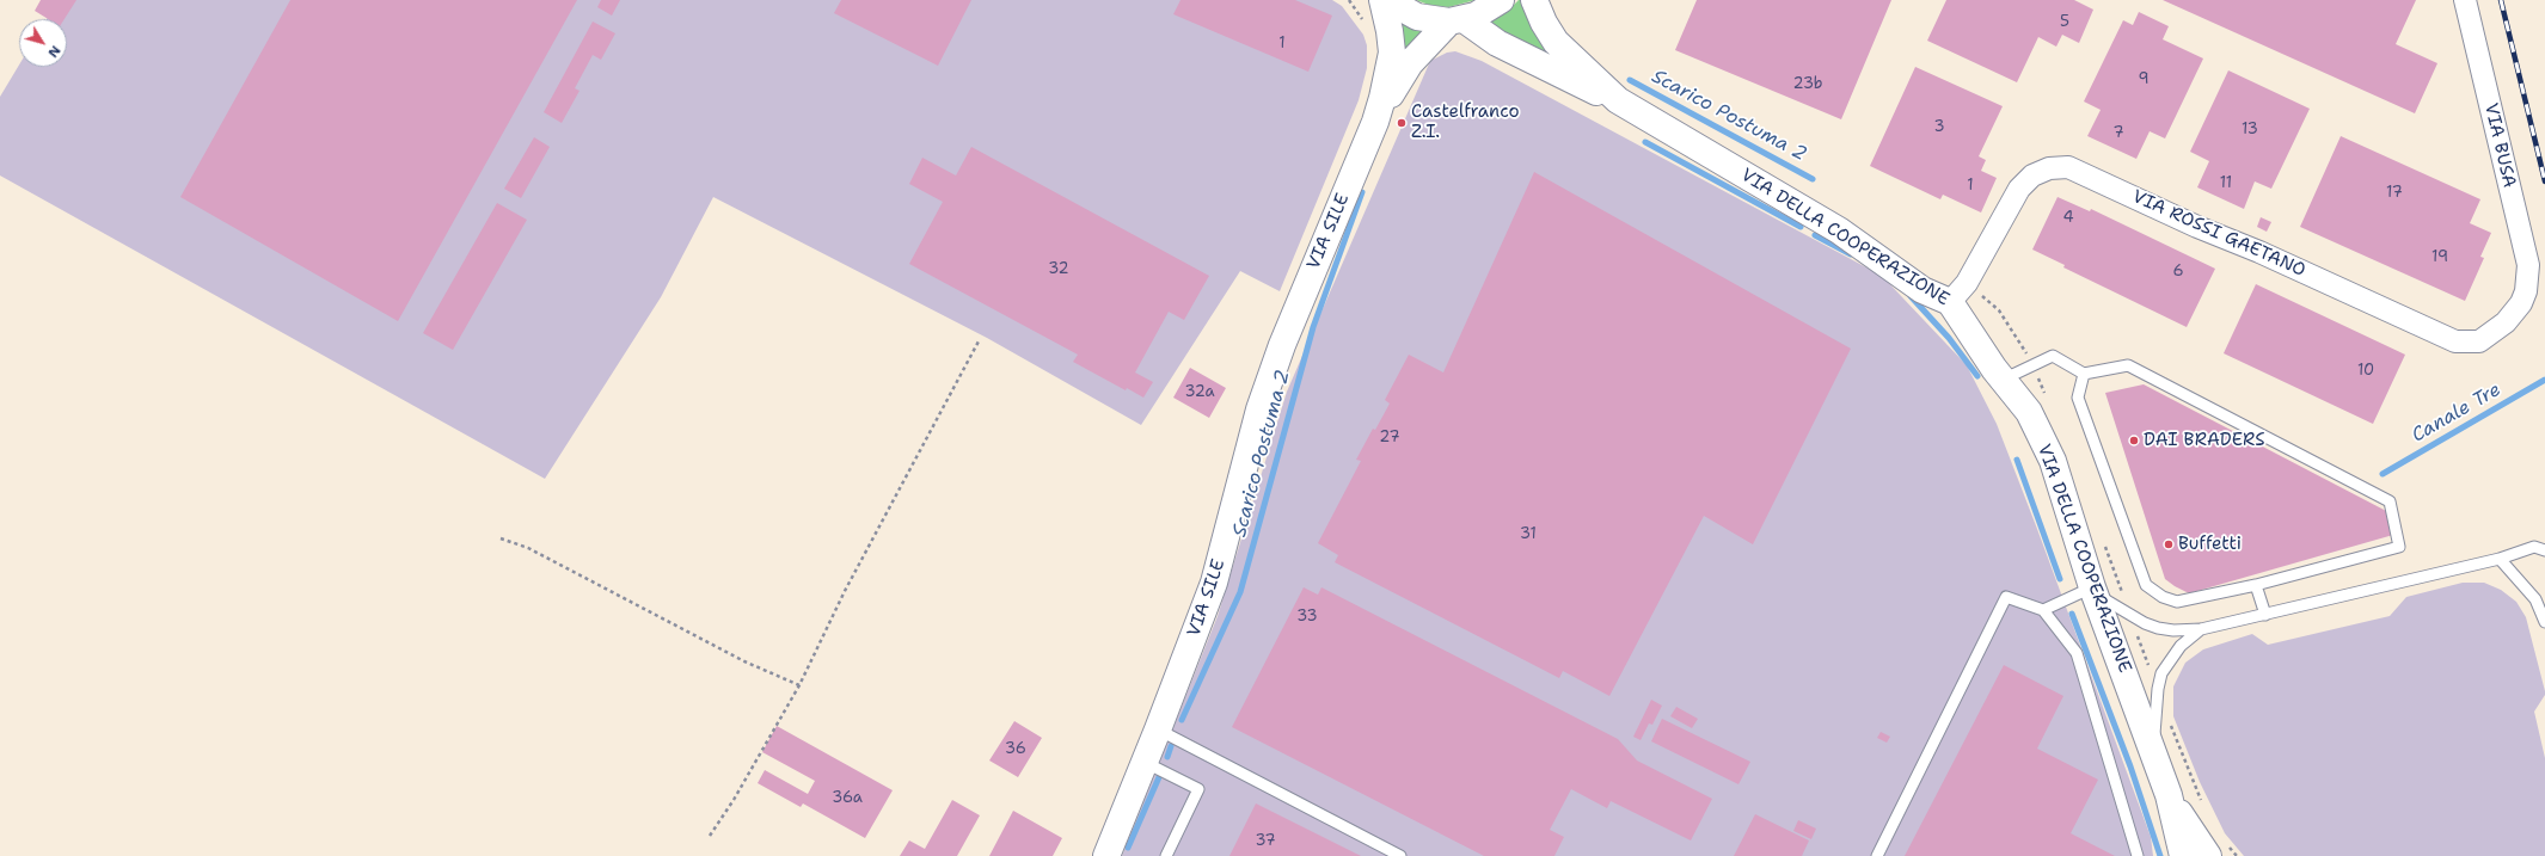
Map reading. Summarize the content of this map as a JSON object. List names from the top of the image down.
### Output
{
  "streets": {
    "street": [
      "VIA BUSA",
      "VIA SILE",
      "VIA ROSSI GAETANO",
      "VIA DELLA COOPERAZIONE"
    ]
  },
  "crossings": [
    ["VIA BUSA", "VIA ROSSI GAETANO"],
    ["VIA SILE", "VIA DELLA COOPERAZIONE"],
    ["VIA ROSSI GAETANO", "VIA DELLA COOPERAZIONE"]
  ],
  "water": ["Scarico Postuma 2", "Canale Tre"],
  "places": ["Castelfranco Z.I.", "DAI BRADERS", "Buffetti"],
  "house_numbers": [
    "5",
    "1",
    "9",
    "23b",
    "3",
    "13",
    "7",
    "11",
    "1",
    "17",
    "4",
    "19",
    "32",
    "6",
    "10",
    "32a",
    "27",
    "31",
    "33",
    "36",
    "36a",
    "37"
  ],
  "north": "bottom right"
}
